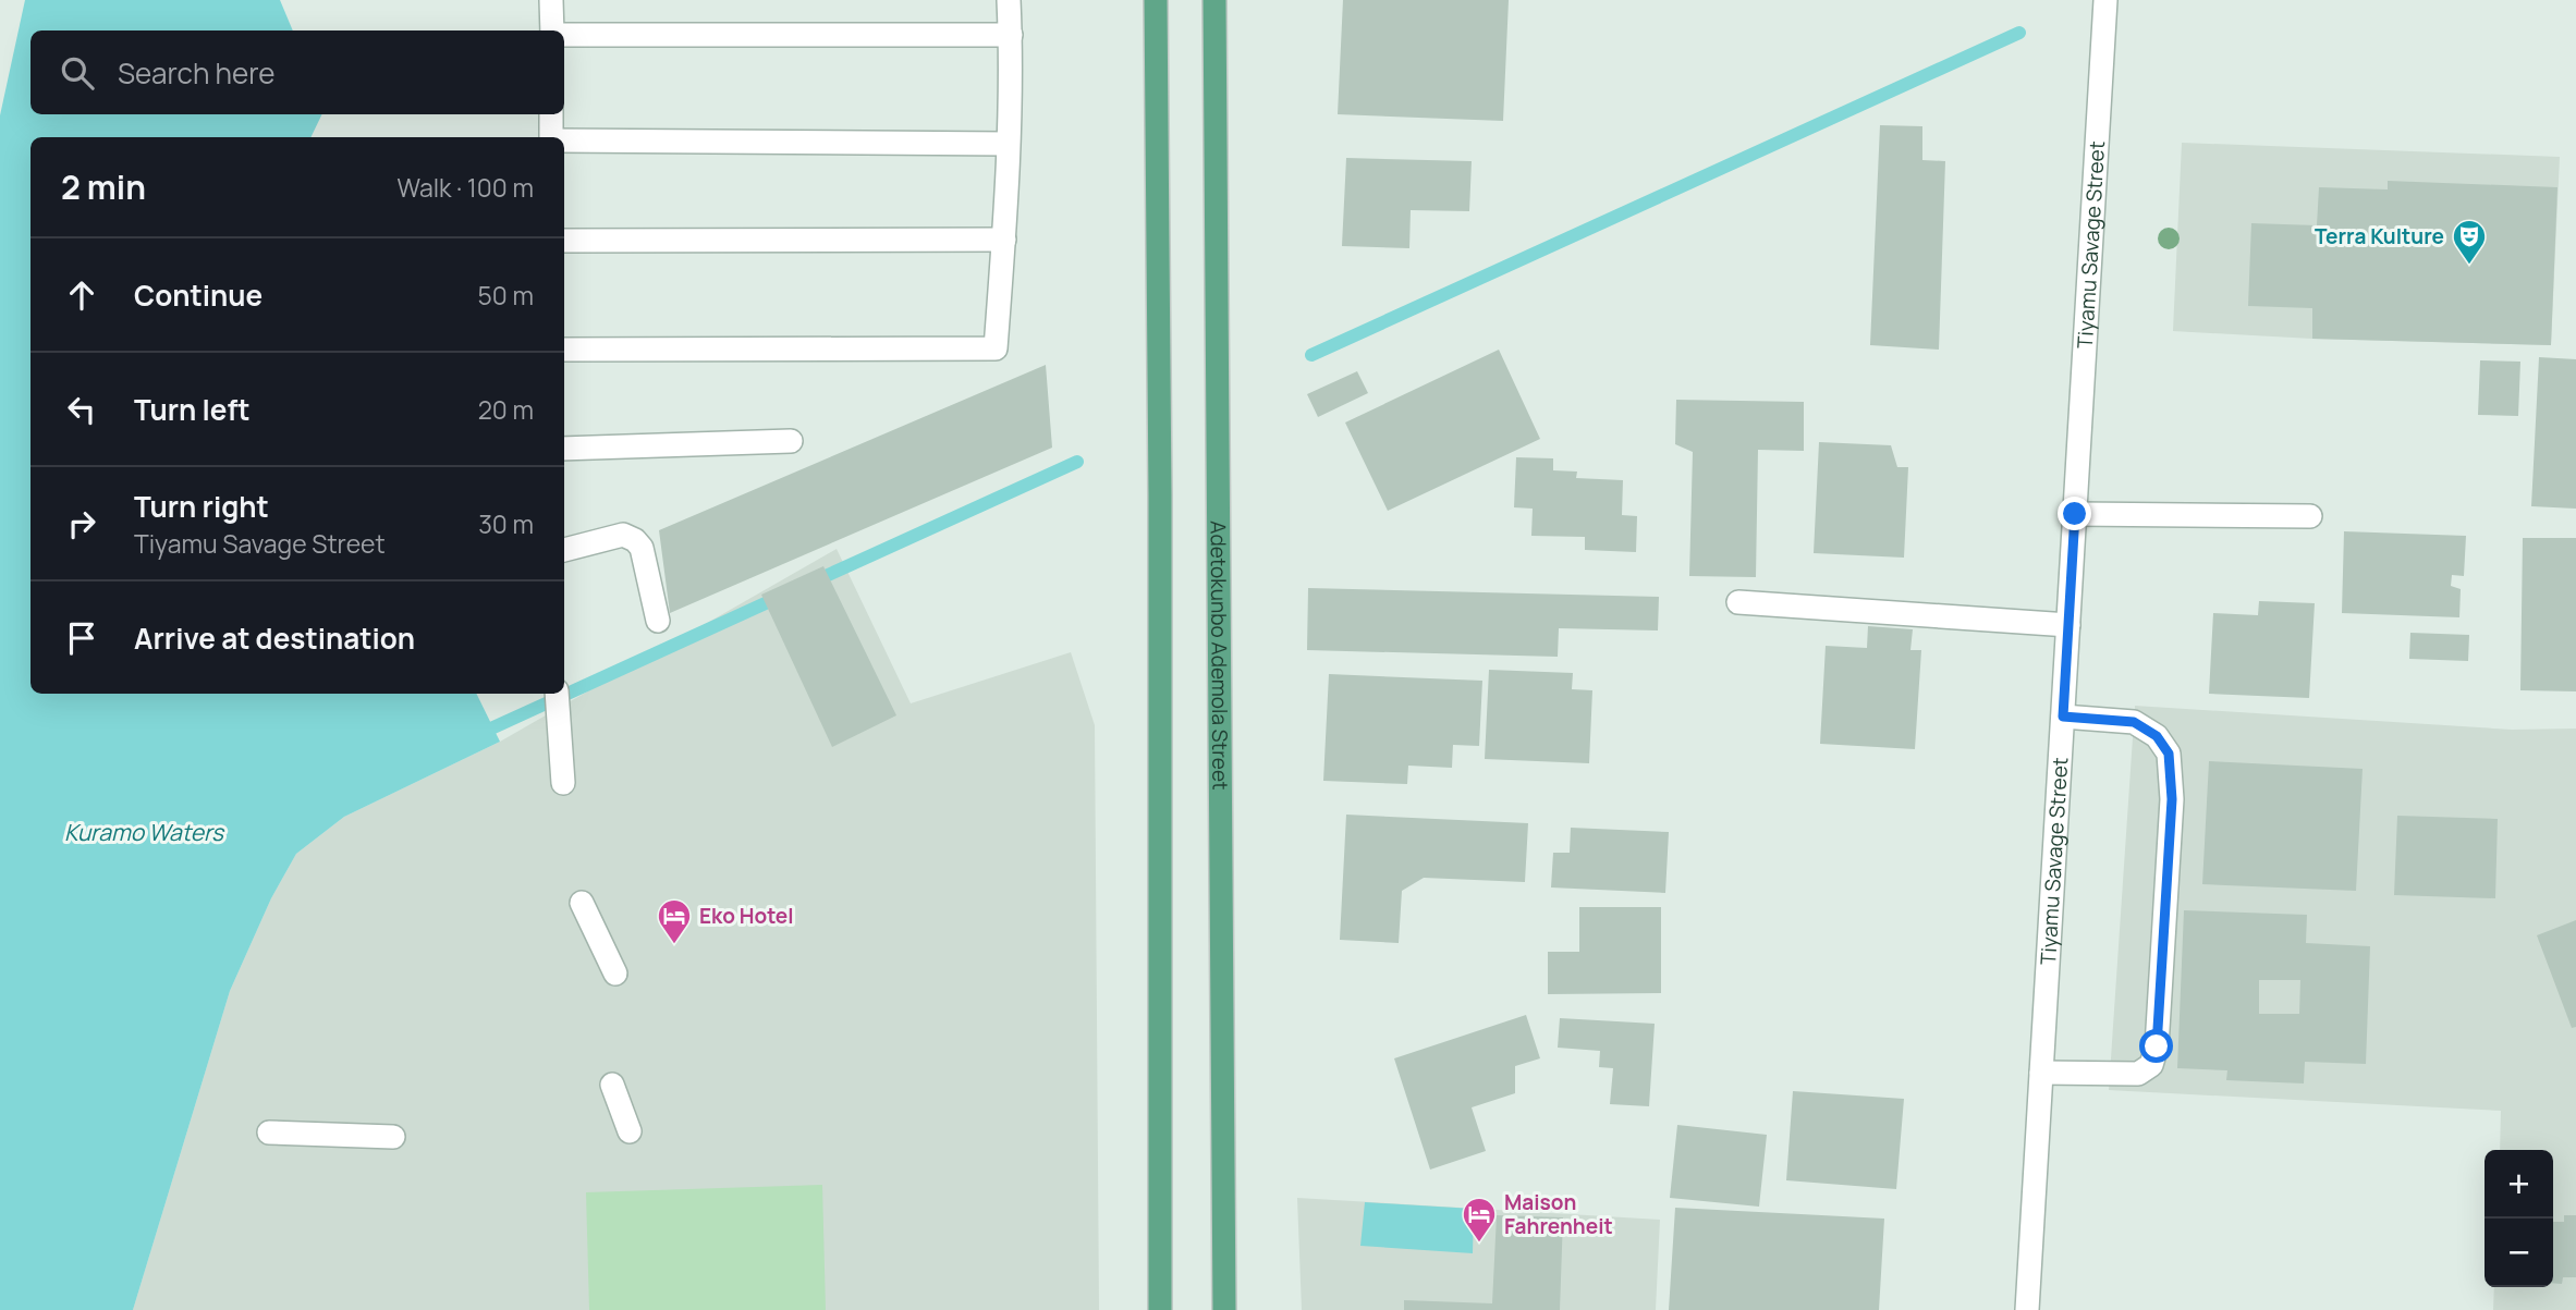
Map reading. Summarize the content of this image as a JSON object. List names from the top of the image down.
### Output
{
  "streets": {
    "main road": ["Adetokunbo Ademola Street"],
    "street": ["Tiyamu Savage Street"]
  },
  "water": ["Kuramo Waters"],
  "places": {
    "theatre": ["Terra Kulture"],
    "hotel": ["Eko Hotel", "Maison Fahrenheit"]
  },
  "page": {
    "search": "Search here",
    "heading": ["2 min", "Walk · 100 m"],
    "list": [
      ["Continue", "50 m"],
      ["Turn left", "20 m"],
      ["Turn right", "Tiyamu Savage Street", "30 m"],
      "Arrive at destination"
    ],
    "map_buttons": ["+", "−"]
  }
}
